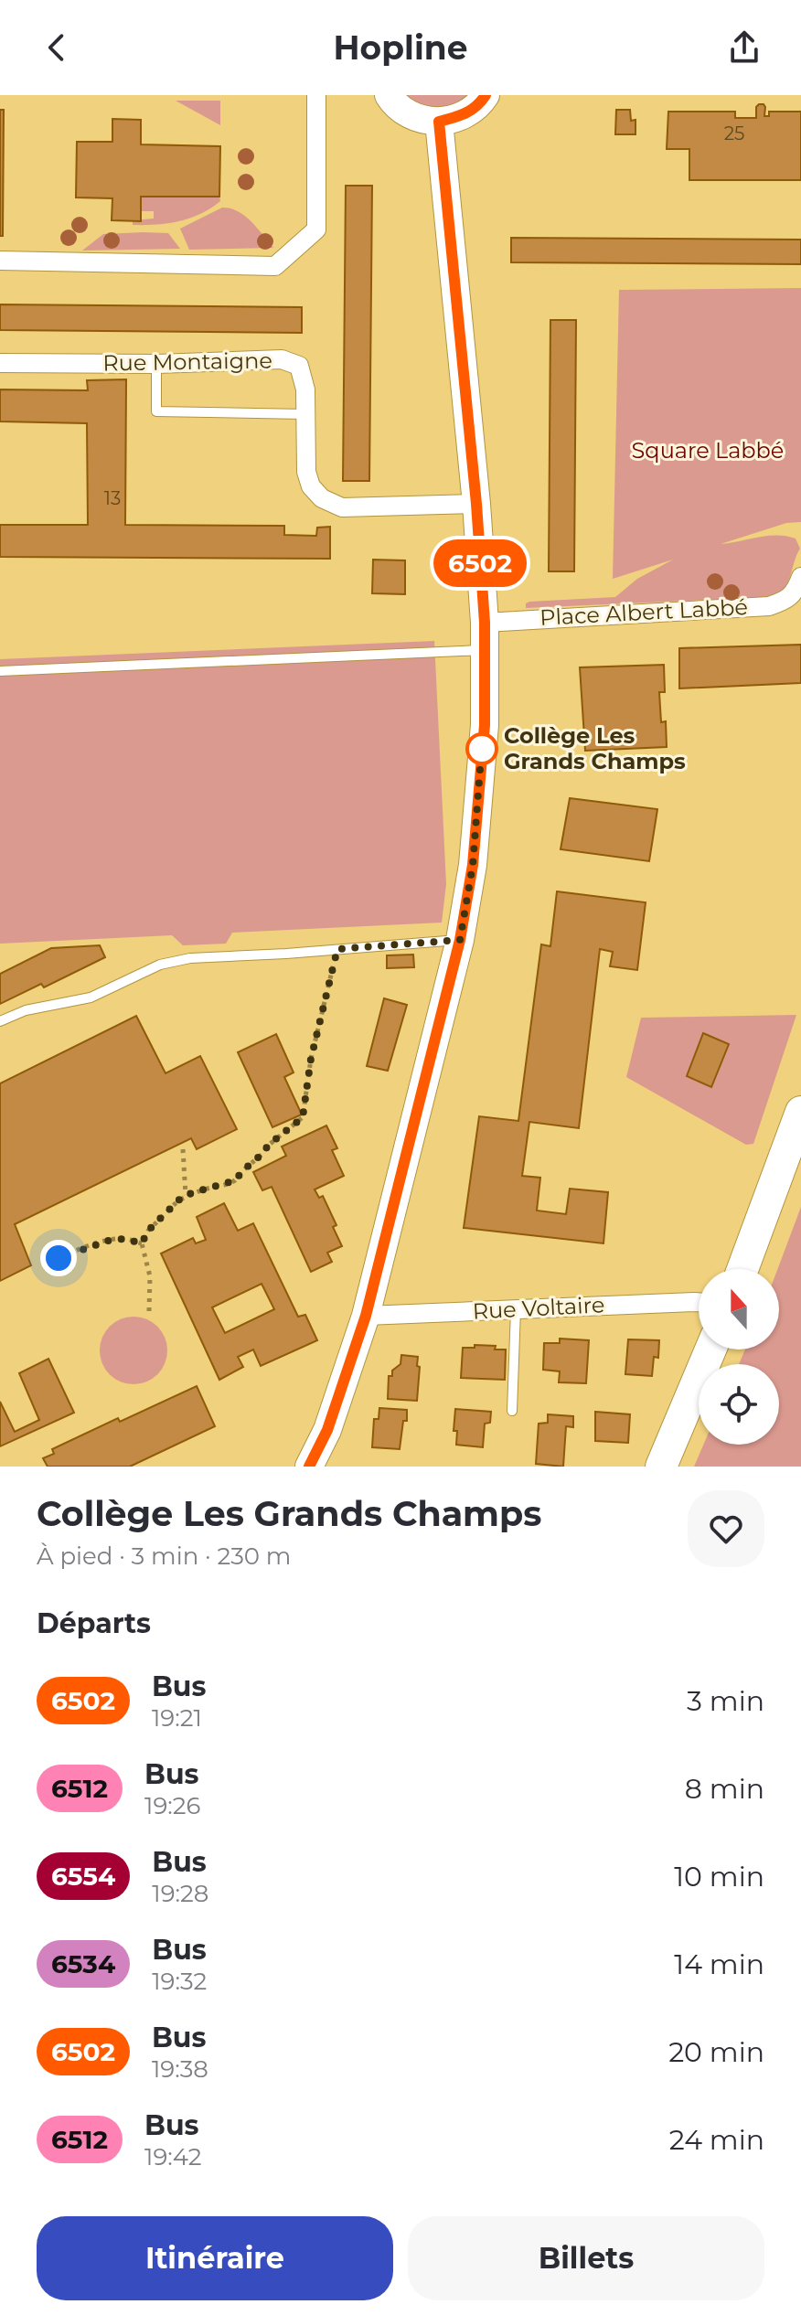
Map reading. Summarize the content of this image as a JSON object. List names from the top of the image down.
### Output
{
  "streets": {
    "street": ["Rue Montaigne", "Place Albert Labbé", "Rue Voltaire"]
  },
  "parks": ["Square Labbé"],
  "places": ["Collège Les Grands Champs"],
  "lines": ["bus line 6502"],
  "house_numbers": ["25", "13"],
  "north": "top",
  "page": {
    "header": "Hopline",
    "on_map": "6502",
    "heading": [
      ["Collège Les Grands Champs", "À pied · 3 min · 230 m"],
      "Départs"
    ],
    "list": [
      {
        "mark": "6502",
        "name": "Bus",
        "note": "19:21",
        "value": "3 min"
      },
      {
        "mark": "6512",
        "name": "Bus",
        "note": "19:26",
        "value": "8 min"
      },
      {
        "mark": "6554",
        "name": "Bus",
        "note": "19:28",
        "value": "10 min"
      },
      {
        "mark": "6534",
        "name": "Bus",
        "note": "19:32",
        "value": "14 min"
      },
      {
        "mark": "6502",
        "name": "Bus",
        "note": "19:38",
        "value": "20 min"
      },
      {
        "mark": "6512",
        "name": "Bus",
        "note": "19:42",
        "value": "24 min"
      }
    ],
    "buttons": ["Itinéraire", "Billets"]
  }
}
